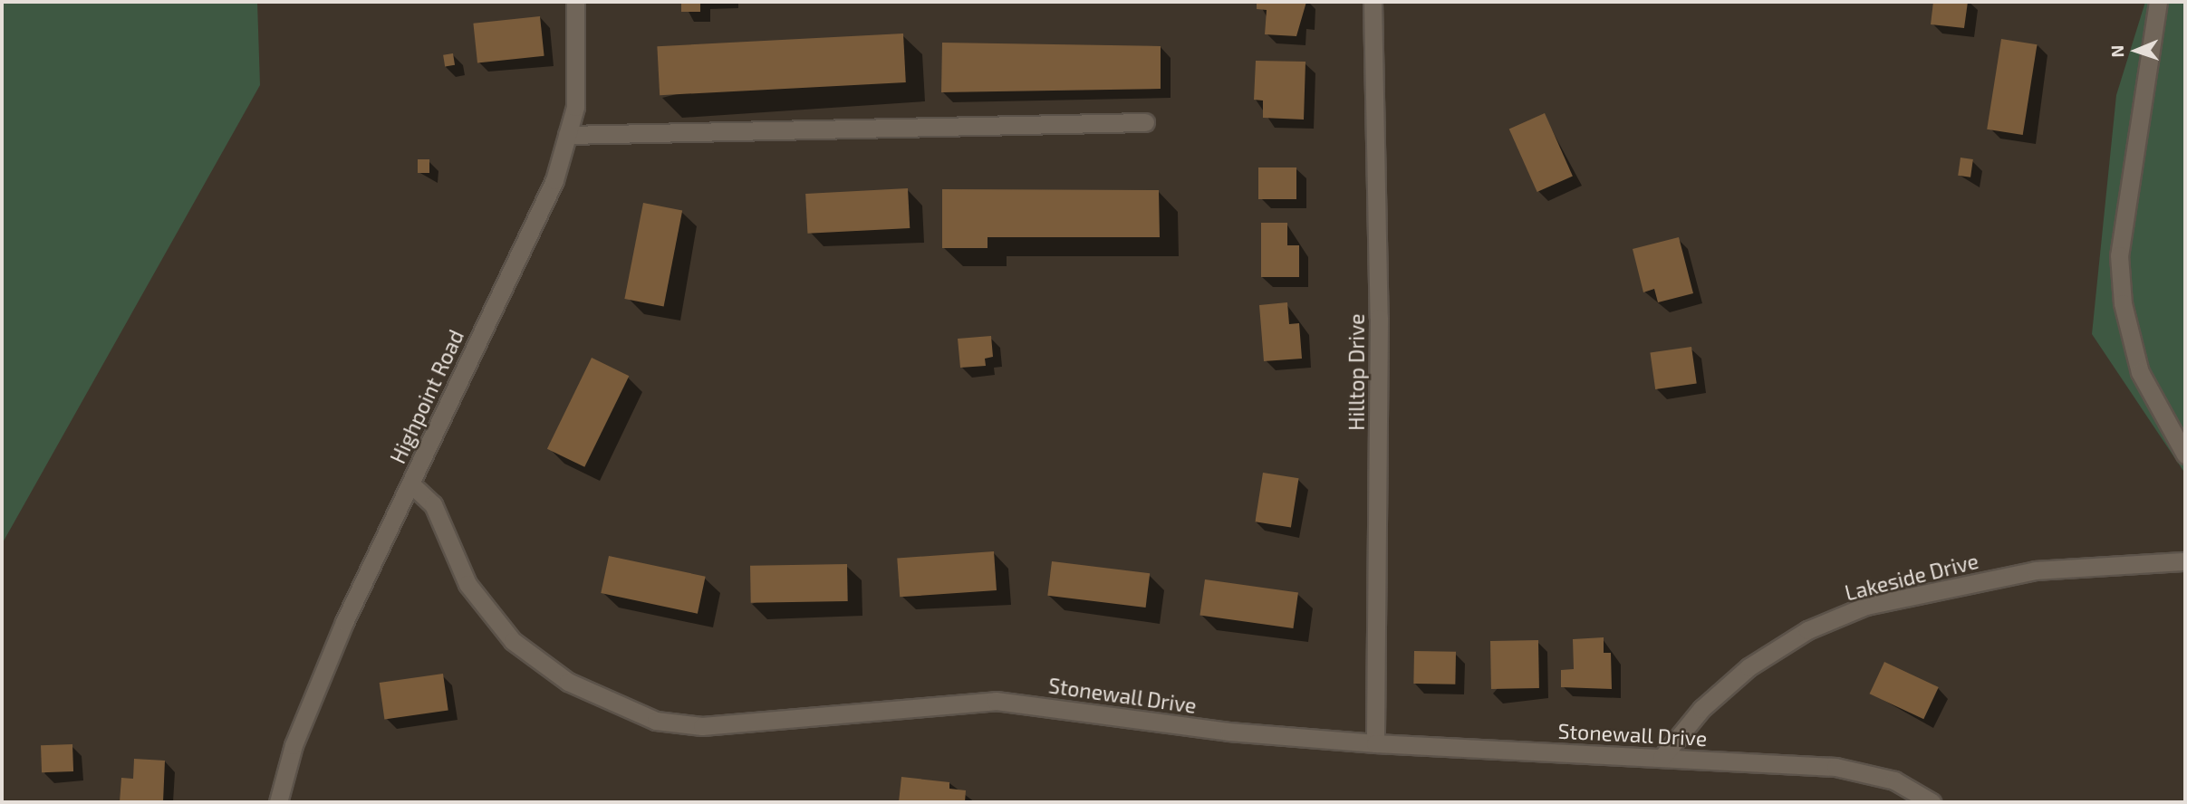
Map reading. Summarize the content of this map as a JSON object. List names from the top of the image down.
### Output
{
  "streets": {
    "street": [
      "Hilltop Drive",
      "Highpoint Road",
      "Lakeside Drive",
      "Stonewall Drive"
    ]
  },
  "crossings": [
    ["Hilltop Drive", "Stonewall Drive"],
    ["Highpoint Road", "Stonewall Drive"],
    ["Lakeside Drive", "Stonewall Drive"]
  ],
  "north": "left"
}
